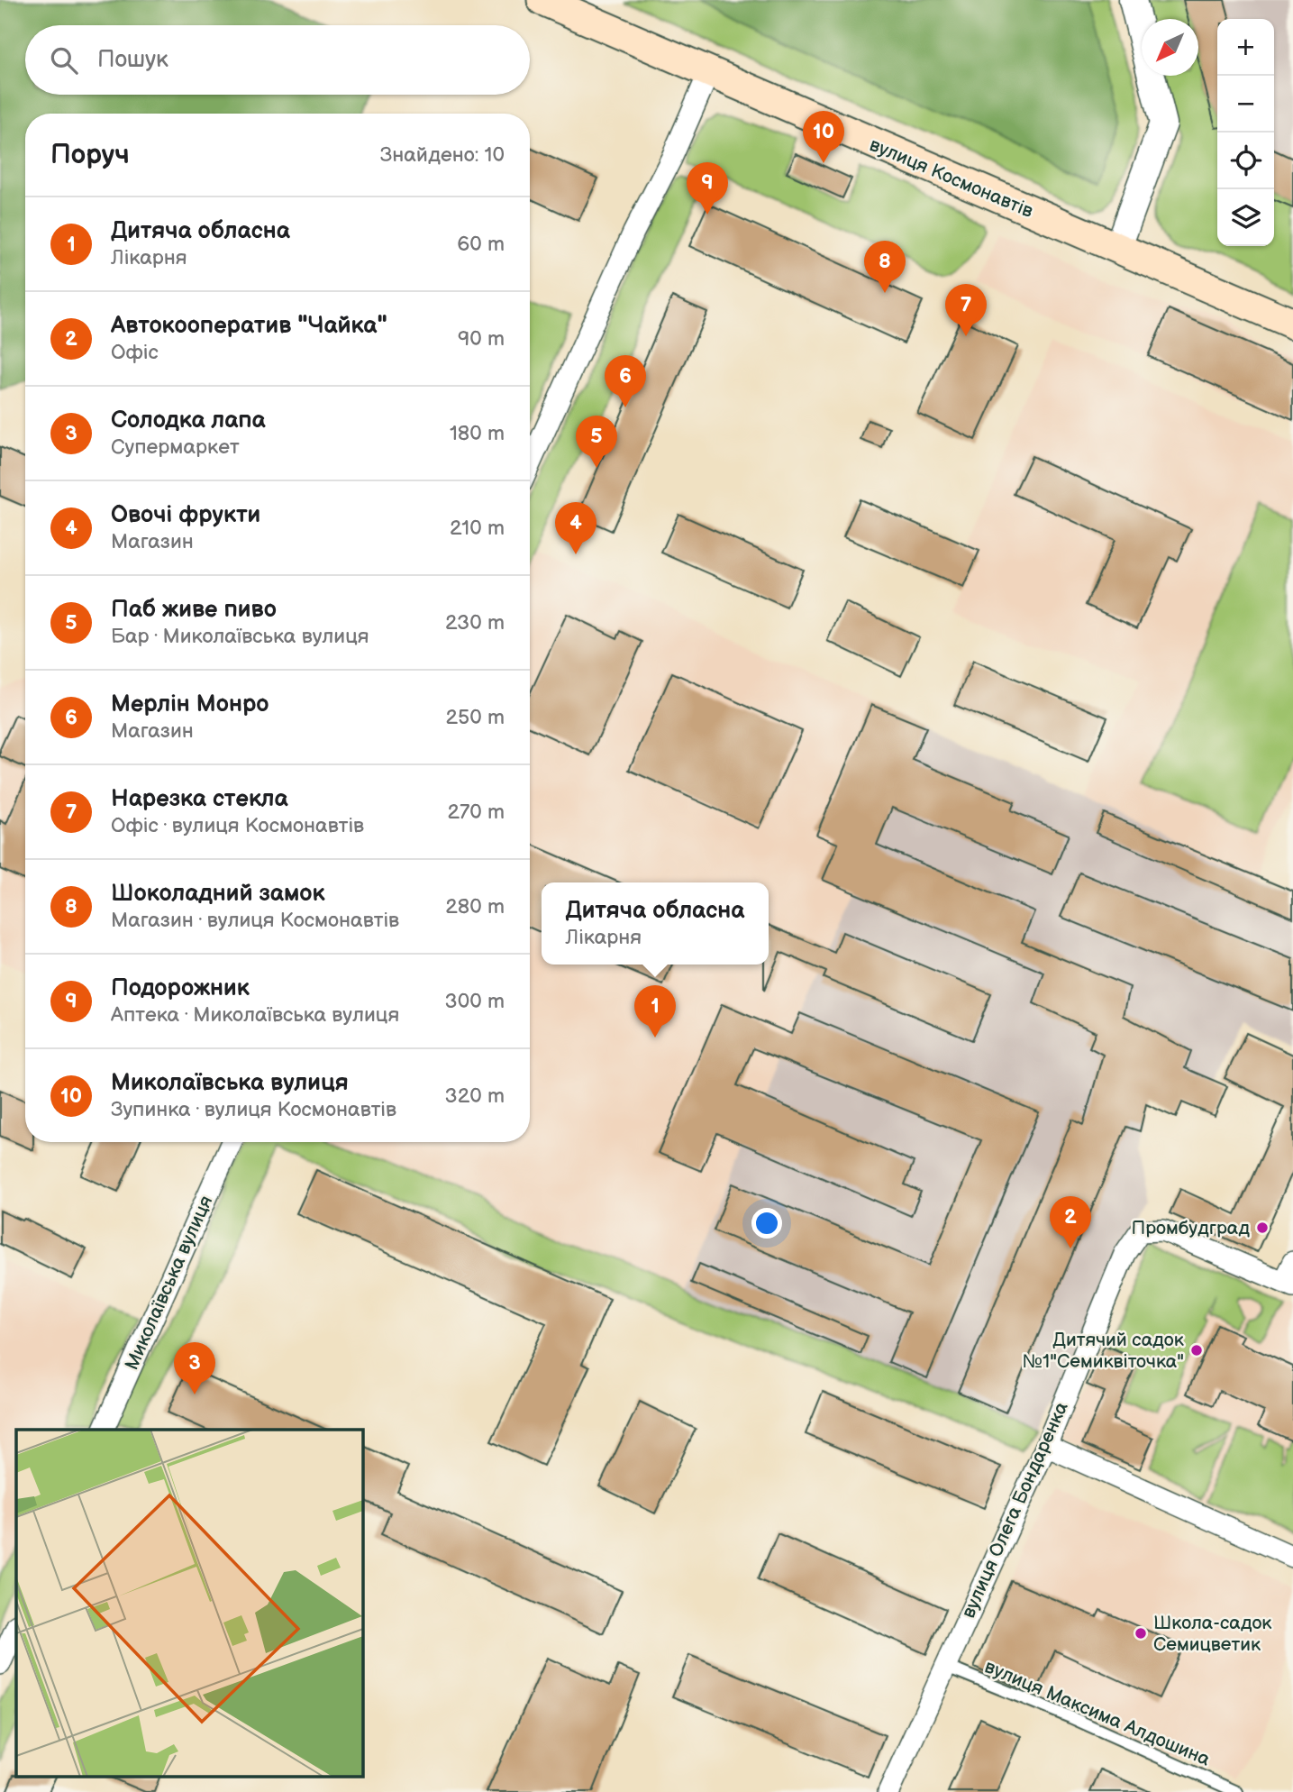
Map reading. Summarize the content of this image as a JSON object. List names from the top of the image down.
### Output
{
  "streets": {
    "main road": ["вулиця Космонавтів"],
    "street": ["Миколаївська вулиця", "вулиця Олега Бондаренка"],
    "lane": ["вулиця Максима Алдошина"]
  },
  "crossings": [
    ["вулиця Олега Бондаренка", "вулиця Максима Алдошина"]
  ],
  "places": ["Промбудград", "Дитячий садок №1\"Семиквіточка\"", "Школа-садок Семицветик"],
  "north": "bottom left",
  "page": {
    "map_buttons": ["+", "−"],
    "search": "Пошук",
    "pins": [
      "10",
      "9",
      "8",
      "7",
      "6",
      "5",
      "4",
      "1",
      "2",
      "3"
    ],
    "heading": ["Поруч", "Знайдено: 10"],
    "list": [
      {
        "mark": "1",
        "name": "Дитяча обласна",
        "note": "Лікарня",
        "value": "60 m"
      },
      {
        "mark": "2",
        "name": "Автокооператив \"Чайка\"",
        "note": "Офіс",
        "value": "90 m"
      },
      {
        "mark": "3",
        "name": "Солодка лапа",
        "note": "Супермаркет",
        "value": "180 m"
      },
      {
        "mark": "4",
        "name": "Овочі фрукти",
        "note": "Магазин",
        "value": "210 m"
      },
      {
        "mark": "5",
        "name": "Паб живе пиво",
        "note": "Бар · Миколаївська вулиця",
        "value": "230 m"
      },
      {
        "mark": "6",
        "name": "Мерлін Монро",
        "note": "Магазин",
        "value": "250 m"
      },
      {
        "mark": "7",
        "name": "Нарезка стекла",
        "note": "Офіс · вулиця Космонавтів",
        "value": "270 m"
      },
      {
        "mark": "8",
        "name": "Шоколадний замок",
        "note": "Магазин · вулиця Космонавтів",
        "value": "280 m"
      },
      {
        "mark": "9",
        "name": "Подорожник",
        "note": "Аптека · Миколаївська вулиця",
        "value": "300 m"
      },
      {
        "mark": "10",
        "name": "Миколаївська вулиця",
        "note": "Зупинка · вулиця Космонавтів",
        "value": "320 m"
      }
    ],
    "popup": ["Дитяча обласна", "Лікарня"]
  }
}
